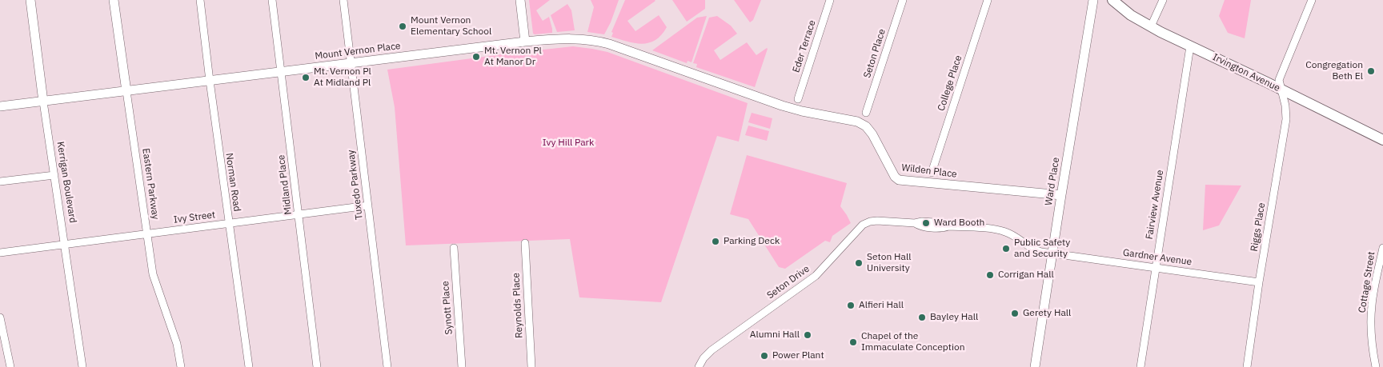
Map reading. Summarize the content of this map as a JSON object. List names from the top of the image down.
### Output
{
  "streets": {
    "main road": ["Irvington Avenue"],
    "street": [
      "Eder Terrace",
      "Mount Vernon Place",
      "Seton Place",
      "College Place",
      "Wilden Place",
      "Ward Place",
      "Kerrigan Boulevard",
      "Norman Road",
      "Eastern Parkway",
      "Midland Place",
      "Tuxedo Parkway",
      "Fairview Avenue",
      "Ivy Street",
      "Riggs Place",
      "Gardner Avenue",
      "Seton Drive",
      "Cottage Street",
      "Reynolds Place",
      "Synott Place"
    ]
  },
  "crossings": [
    ["Mount Vernon Place", "Wilden Place"],
    ["Mount Vernon Place", "Kerrigan Boulevard"],
    ["Mount Vernon Place", "Norman Road"],
    ["Mount Vernon Place", "Eastern Parkway"],
    ["Mount Vernon Place", "Midland Place"],
    ["Mount Vernon Place", "Tuxedo Parkway"],
    ["Irvington Avenue", "Fairview Avenue"],
    ["Irvington Avenue", "Riggs Place"],
    ["Wilden Place", "Ward Place"],
    ["Ward Place", "Gardner Avenue"],
    ["Ward Place", "Seton Drive"],
    ["Kerrigan Boulevard", "Ivy Street"],
    ["Norman Road", "Ivy Street"],
    ["Eastern Parkway", "Ivy Street"],
    ["Midland Place", "Ivy Street"],
    ["Tuxedo Parkway", "Ivy Street"],
    ["Fairview Avenue", "Gardner Avenue"],
    ["Riggs Place", "Gardner Avenue"],
    ["Gardner Avenue", "Seton Drive"]
  ],
  "parks": ["Ivy Hill Park"],
  "places": [
    "Mount Vernon Elementary School",
    "Mt. Vernon Pl At Manor Dr",
    "Congregation Beth El",
    "Mt. Vernon Pl At Midland Pl",
    "Ward Booth",
    "Parking Deck",
    "Public Safety and Security",
    "Seton Hall University",
    "Corrigan Hall",
    "Alfieri Hall",
    "Gerety Hall",
    "Bayley Hall",
    "Alumni Hall",
    "Chapel of the Immaculate Conception",
    "Power Plant"
  ]
}
